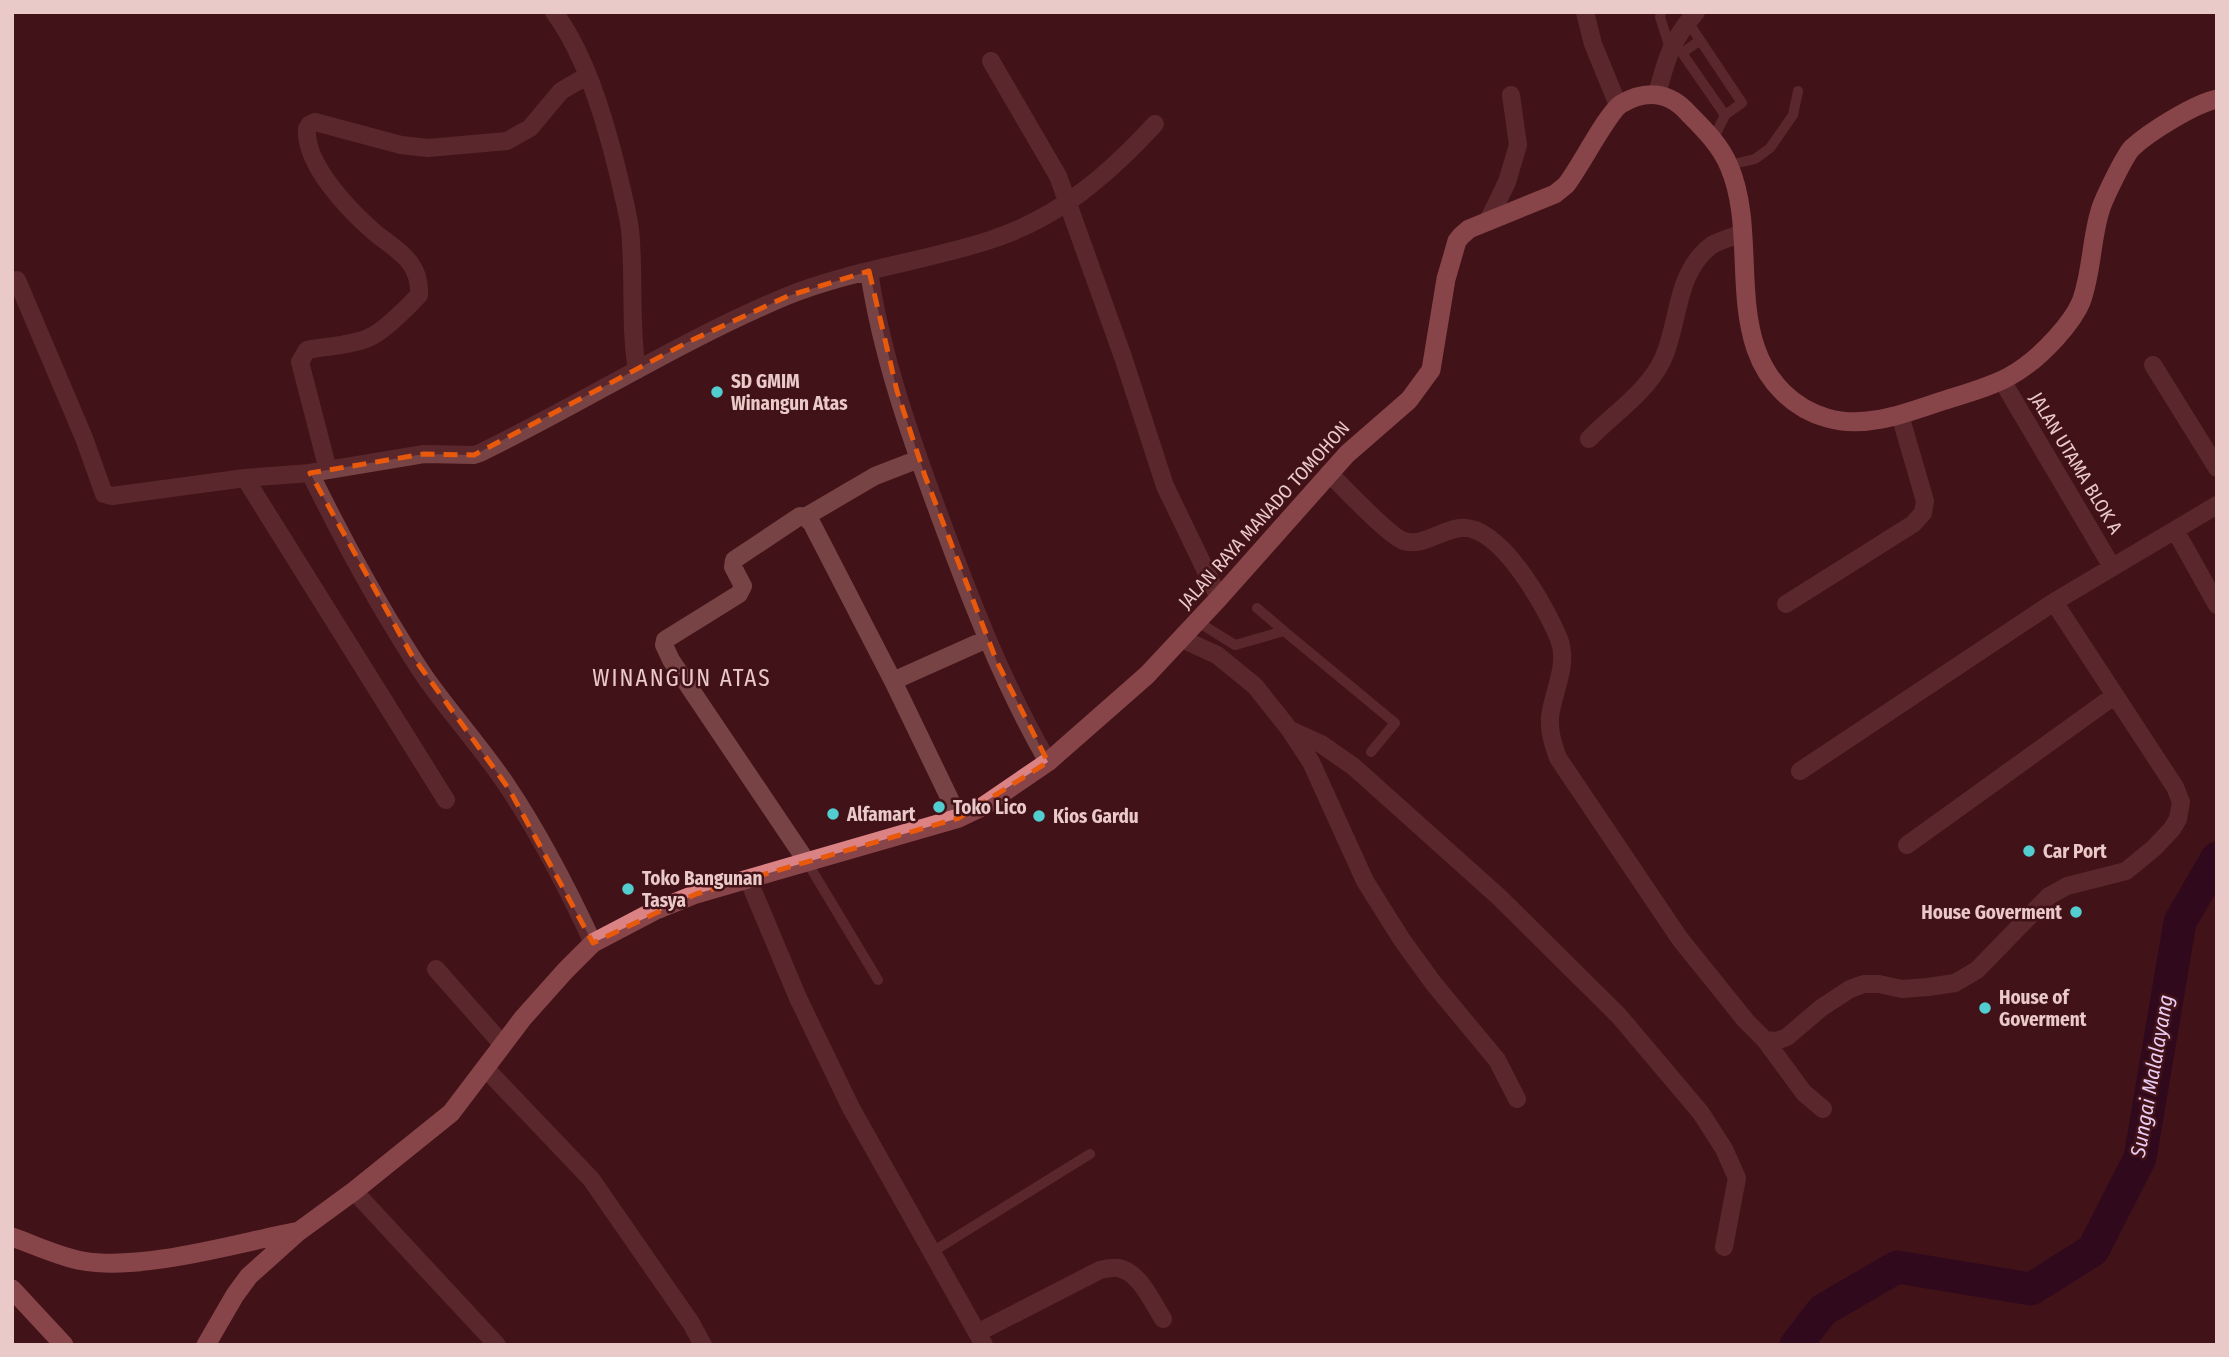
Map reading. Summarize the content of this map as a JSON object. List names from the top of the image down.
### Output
{
  "streets": {
    "highway": ["JALAN RAYA MANADO TOMOHON"],
    "street": ["JALAN UTAMA BLOK A"]
  },
  "districts": ["WINANGUN ATAS"],
  "water": ["Sungai Malalayang"],
  "places": [
    "SD GMIM Winangun Atas",
    "Toko Lico",
    "Alfamart",
    "Kios Gardu",
    "Car Port",
    "Toko Bangunan Tasya",
    "House Goverment",
    "House of Goverment"
  ]
}
